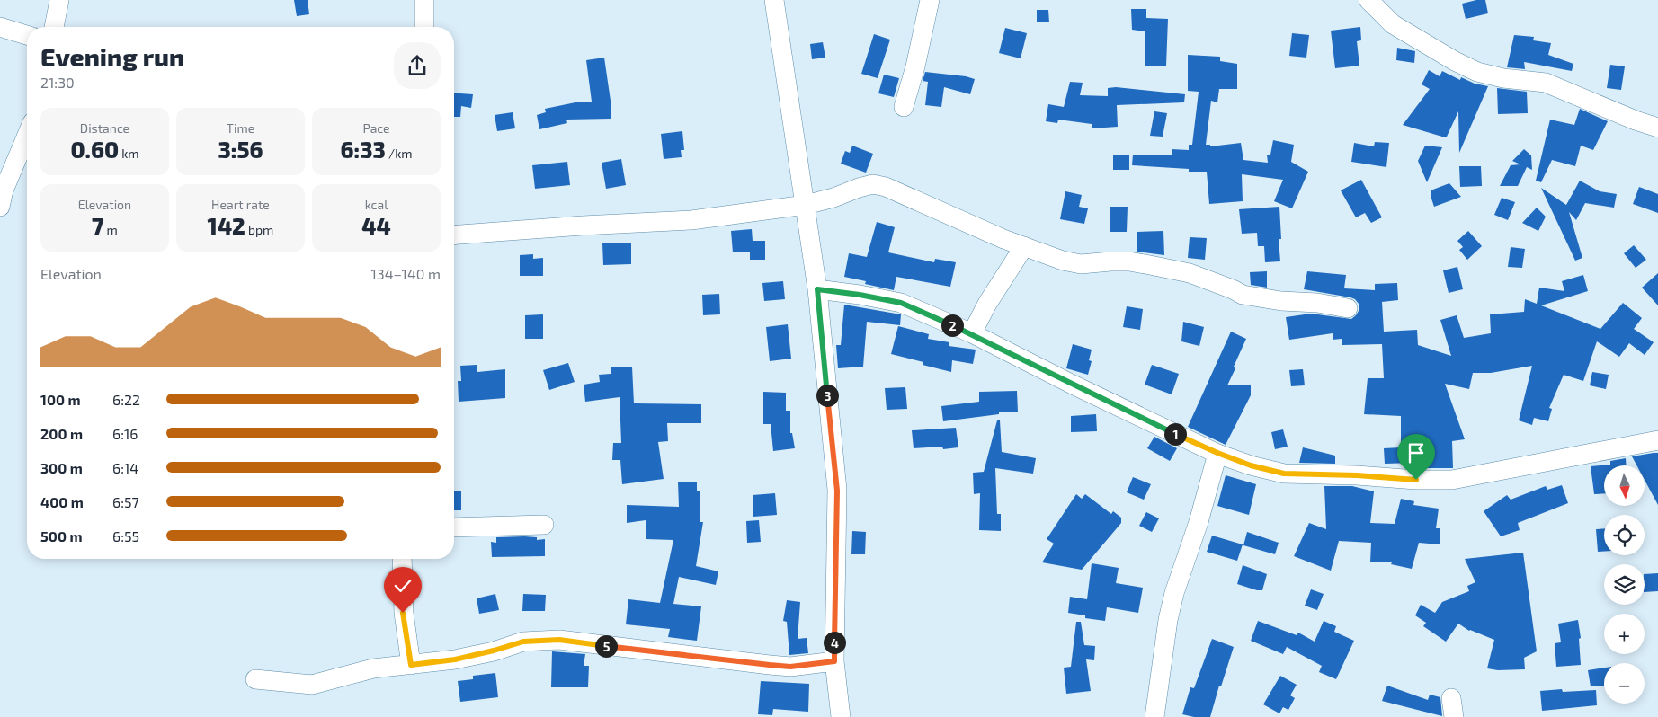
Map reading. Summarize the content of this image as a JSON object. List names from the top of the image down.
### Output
{
  "north": "bottom",
  "page": {
    "heading": ["Evening run", "21:30"],
    "stats": [
      ["Distance", "0.60 km"],
      ["Time", "3:56"],
      ["Pace", "6:33 /km"],
      ["Elevation", "7 m"],
      ["Heart rate", "142 bpm"],
      ["kcal", "44"]
    ],
    "chart": ["Elevation", "134–140 m"],
    "pins": [
      "2",
      "3",
      "1",
      "4",
      "5"
    ],
    "list": [
      {
        "name": "100 m",
        "note": "6:22"
      },
      {
        "name": "200 m",
        "note": "6:16"
      },
      {
        "name": "300 m",
        "note": "6:14"
      },
      {
        "name": "400 m",
        "note": "6:57"
      },
      {
        "name": "500 m",
        "note": "6:55"
      }
    ],
    "map_buttons": ["+", "−"]
  }
}
